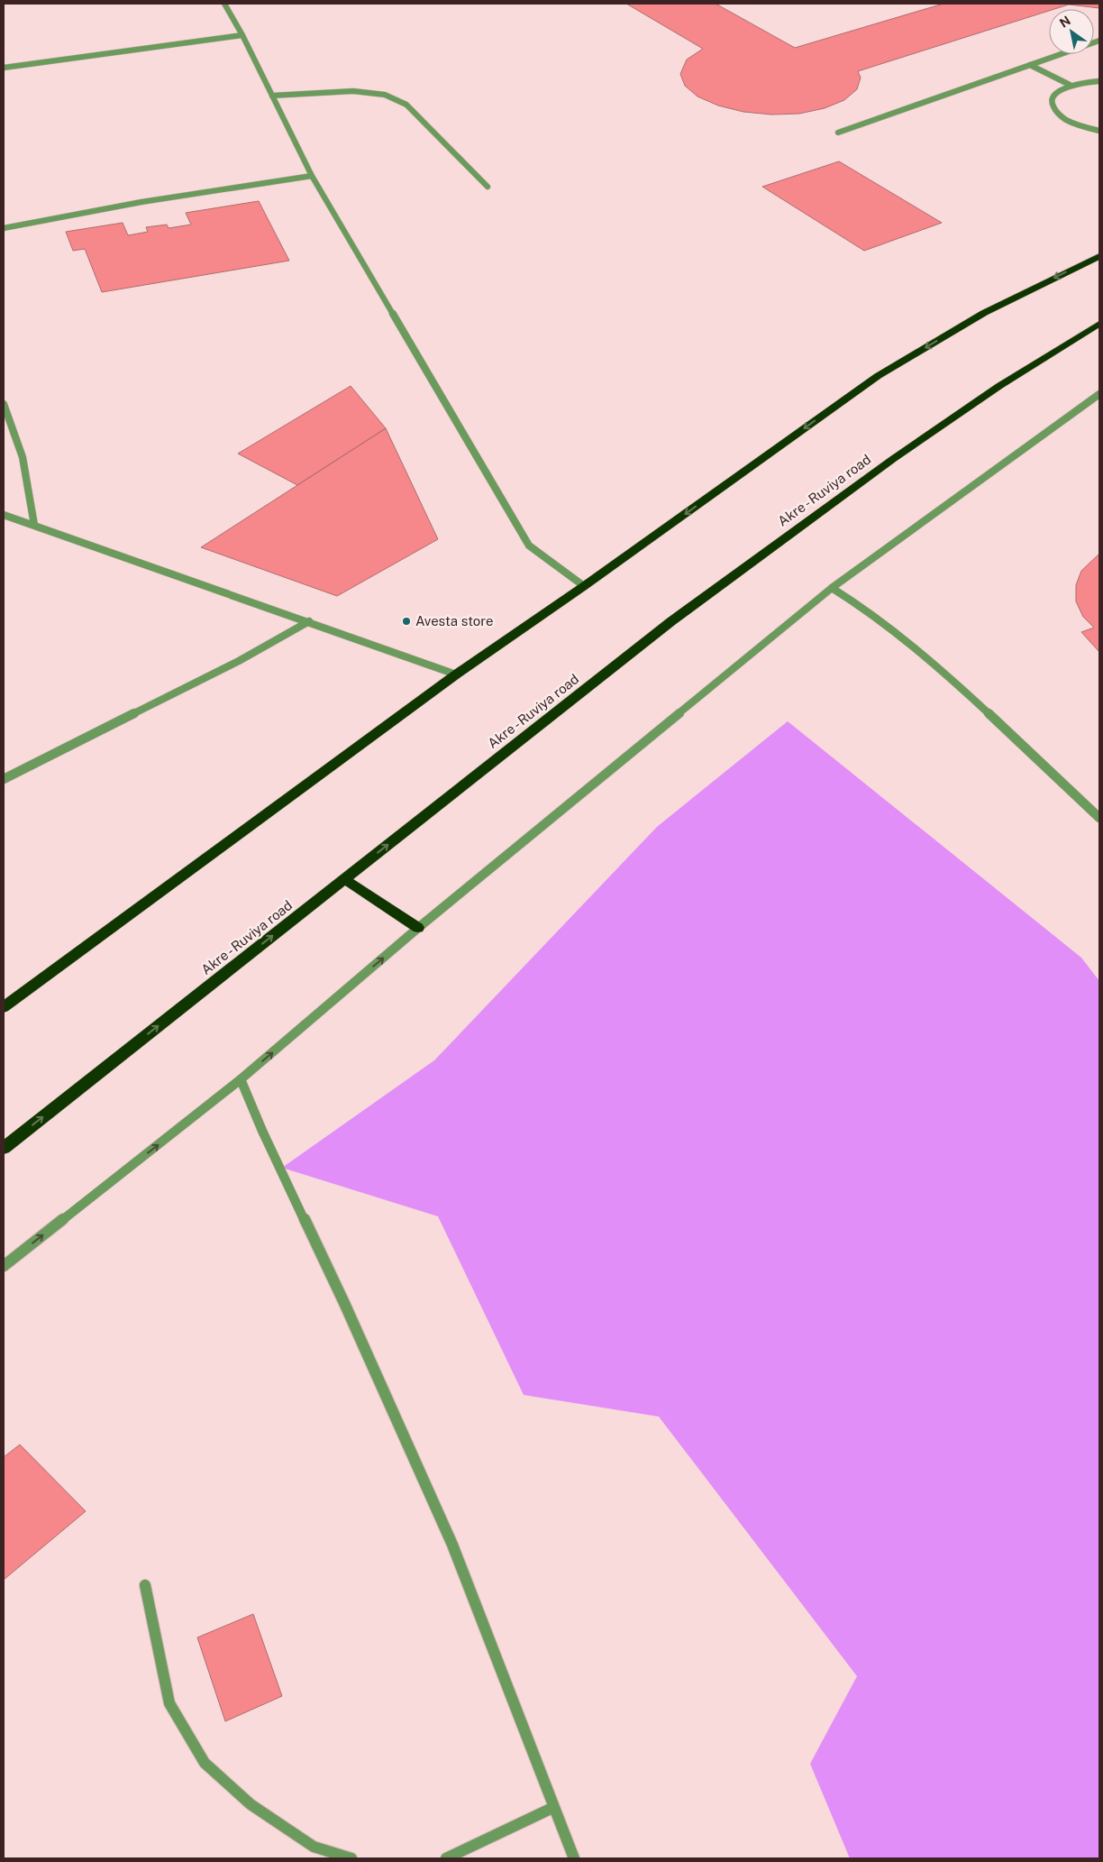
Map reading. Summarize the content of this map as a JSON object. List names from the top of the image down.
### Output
{
  "streets": {
    "highway": ["Akre - Ruviya road"]
  },
  "places": ["Avesta store"],
  "north": "top left"
}
